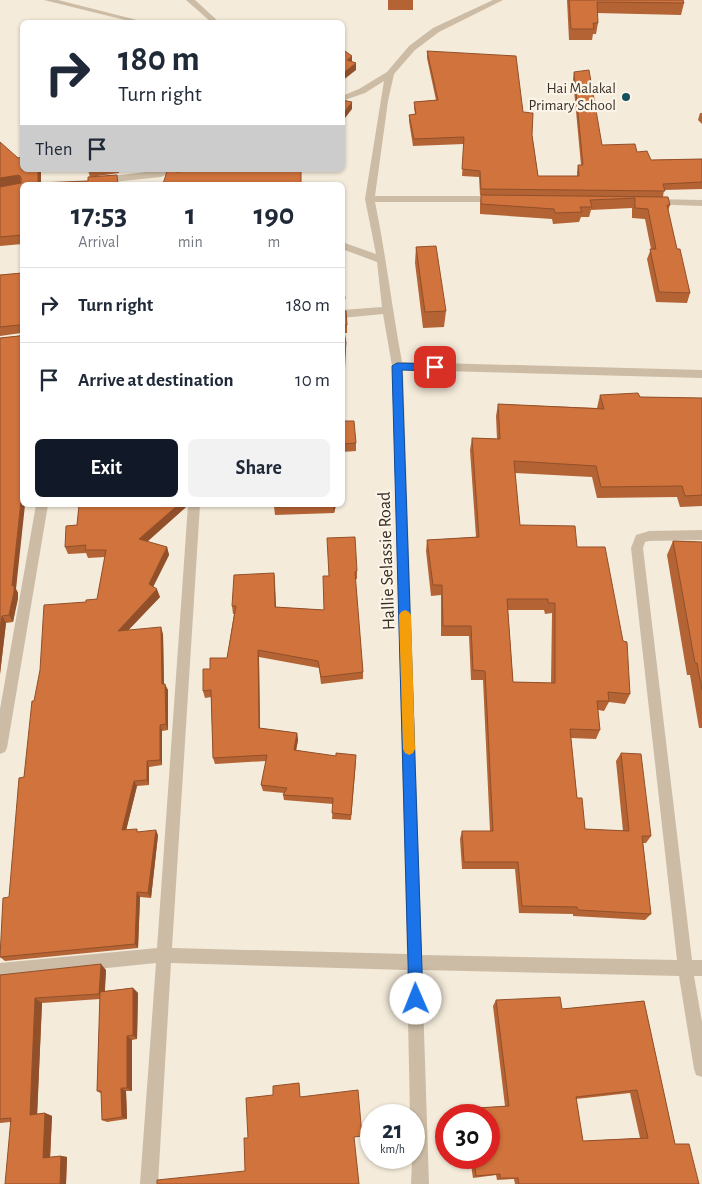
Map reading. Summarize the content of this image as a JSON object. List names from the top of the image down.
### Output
{
  "streets": {
    "street": ["Hallie Selassie Road"]
  },
  "places": ["Hai Malakal Primary School"],
  "page": {
    "turn": ["180 m", "Turn right"],
    "then": "Then",
    "eta": [
      "17:53",
      "Arrival",
      "1",
      "min",
      "190",
      "m"
    ],
    "list": [
      {
        "name": "Turn right",
        "value": "180 m"
      },
      {
        "name": "Arrive at destination",
        "value": "10 m"
      }
    ],
    "buttons": ["Exit", "Share"],
    "speed": "21 km/h",
    "limit": "30"
  }
}
